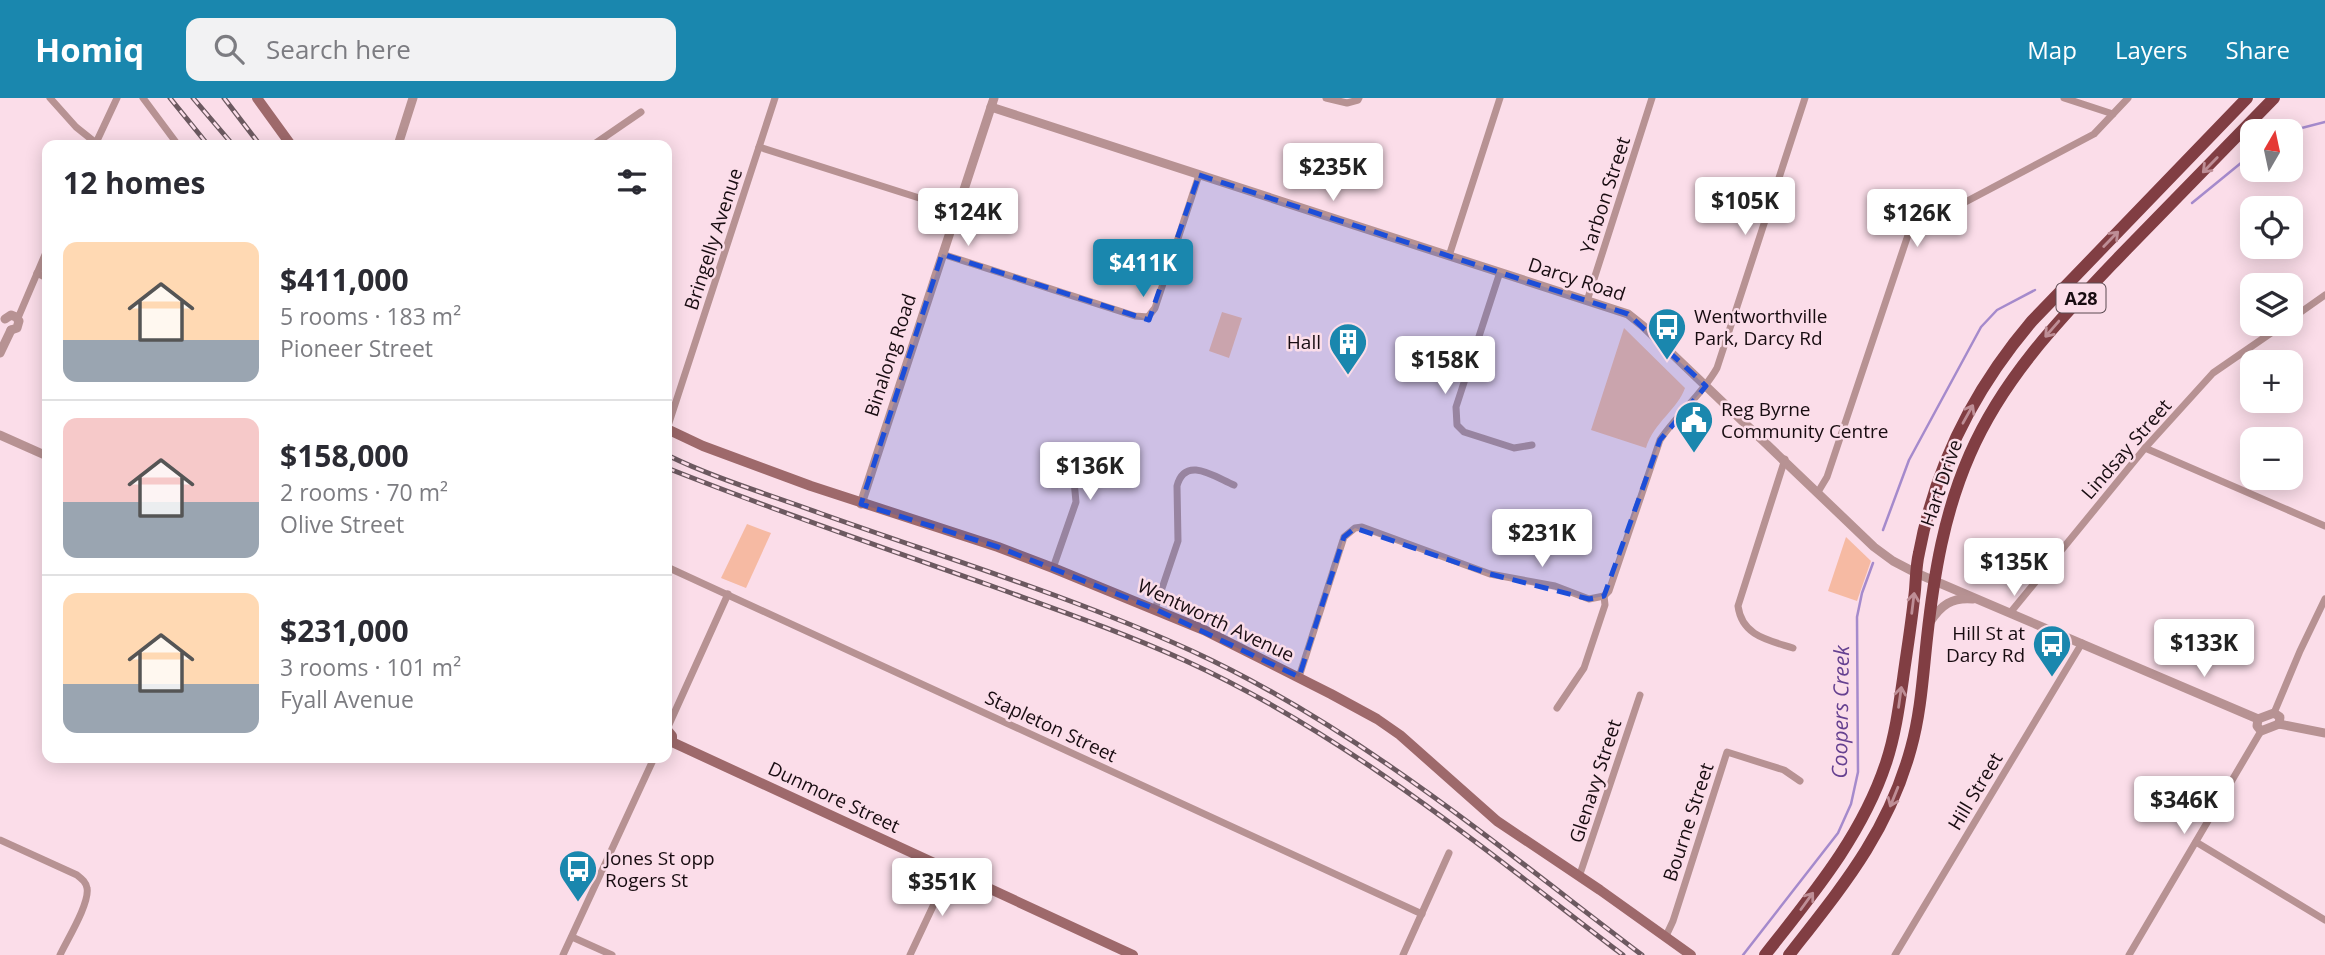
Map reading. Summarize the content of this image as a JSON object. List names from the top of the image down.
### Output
{
  "streets": {
    "highway": ["A28", "Hart Drive"],
    "main road": ["Wentworth Avenue", "Dunmore Street"],
    "street": [
      "Yarbon Street",
      "Bringelly Avenue",
      "Darcy Road",
      "Binalong Road",
      "Lindsay Street",
      "Stapleton Street",
      "Glenavy Street",
      "Hill Street",
      "Bourne Street"
    ]
  },
  "crossings": [
    ["Yarbon Street", "Darcy Road"],
    ["Darcy Road", "Binalong Road"],
    ["Darcy Road", "Lindsay Street"],
    ["Darcy Road", "Hart Drive"],
    ["Darcy Road", "Hill Street"],
    ["Binalong Road", "Wentworth Avenue"],
    ["Wentworth Avenue", "Glenavy Street"],
    ["Wentworth Avenue", "Bourne Street"]
  ],
  "water": ["Coopers Creek"],
  "places": {
    "bus stop": ["Wentworthville Park, Darcy Rd", "Hill St at Darcy Rd", "Jones St opp Rogers St"],
    "building": ["Hall"],
    "public building": ["Reg Byrne Community Centre"]
  },
  "north": "top",
  "page": {
    "header": "Homiq",
    "search": "Search here",
    "nav": ["Map", "Layers", "Share"],
    "map_buttons": ["+", "−"],
    "heading": "12 homes",
    "price": [
      "$235K",
      "$105K",
      "$124K",
      "$126K",
      "$411K",
      "$158K",
      "$136K",
      "$231K",
      "$135K",
      "$133K",
      "$346K",
      "$351K"
    ],
    "list": [
      {
        "name": "$411,000",
        "note": "5 rooms · 183 m² · Pioneer Street"
      },
      {
        "name": "$158,000",
        "note": "2 rooms · 70 m² · Olive Street"
      },
      {
        "name": "$231,000",
        "note": "3 rooms · 101 m² · Fyall Avenue"
      }
    ]
  }
}
